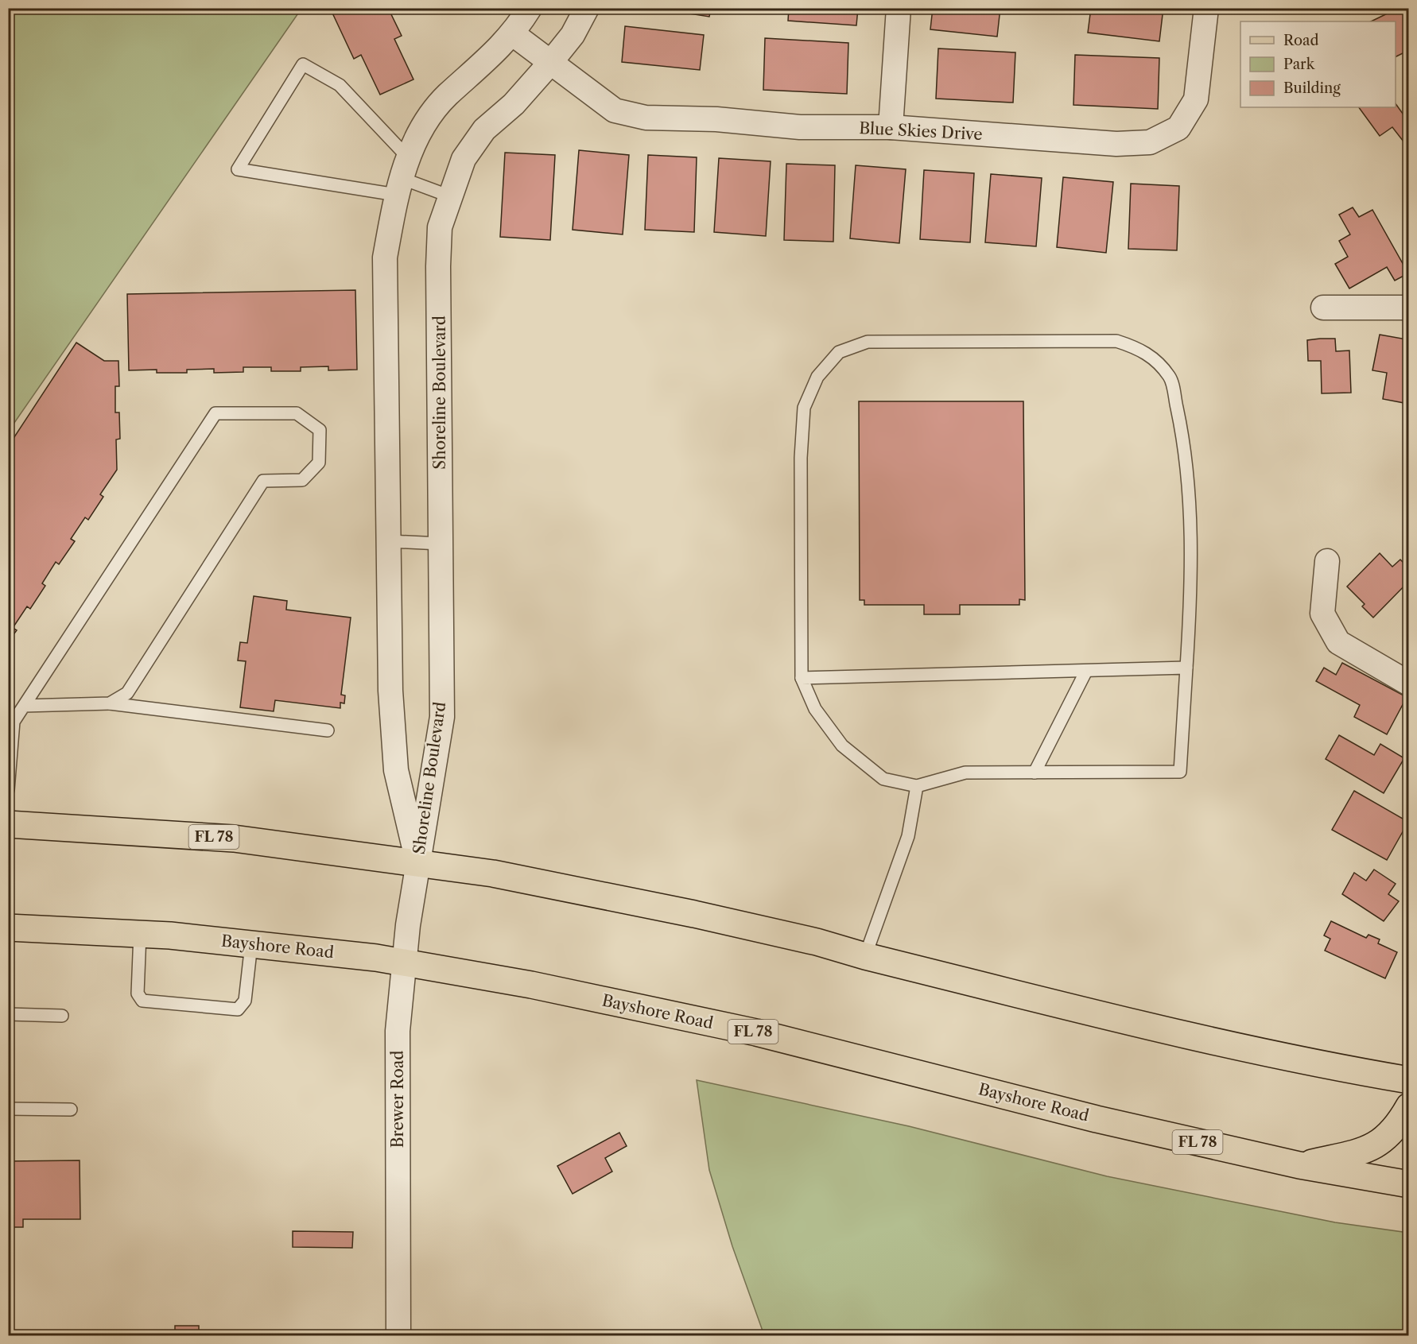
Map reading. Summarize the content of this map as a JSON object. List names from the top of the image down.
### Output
{
  "streets": {
    "main road": ["FL 78", "Bayshore Road"],
    "street": ["Blue Skies Drive", "Shoreline Boulevard", "Brewer Road"]
  },
  "crossings": [
    ["Blue Skies Drive", "Shoreline Boulevard"],
    ["Shoreline Boulevard", "FL 78"],
    ["Shoreline Boulevard", "Brewer Road"],
    ["FL 78", "Brewer Road"],
    ["Bayshore Road", "Brewer Road"]
  ],
  "legend": ["Road", "Park", "Building"]
}
